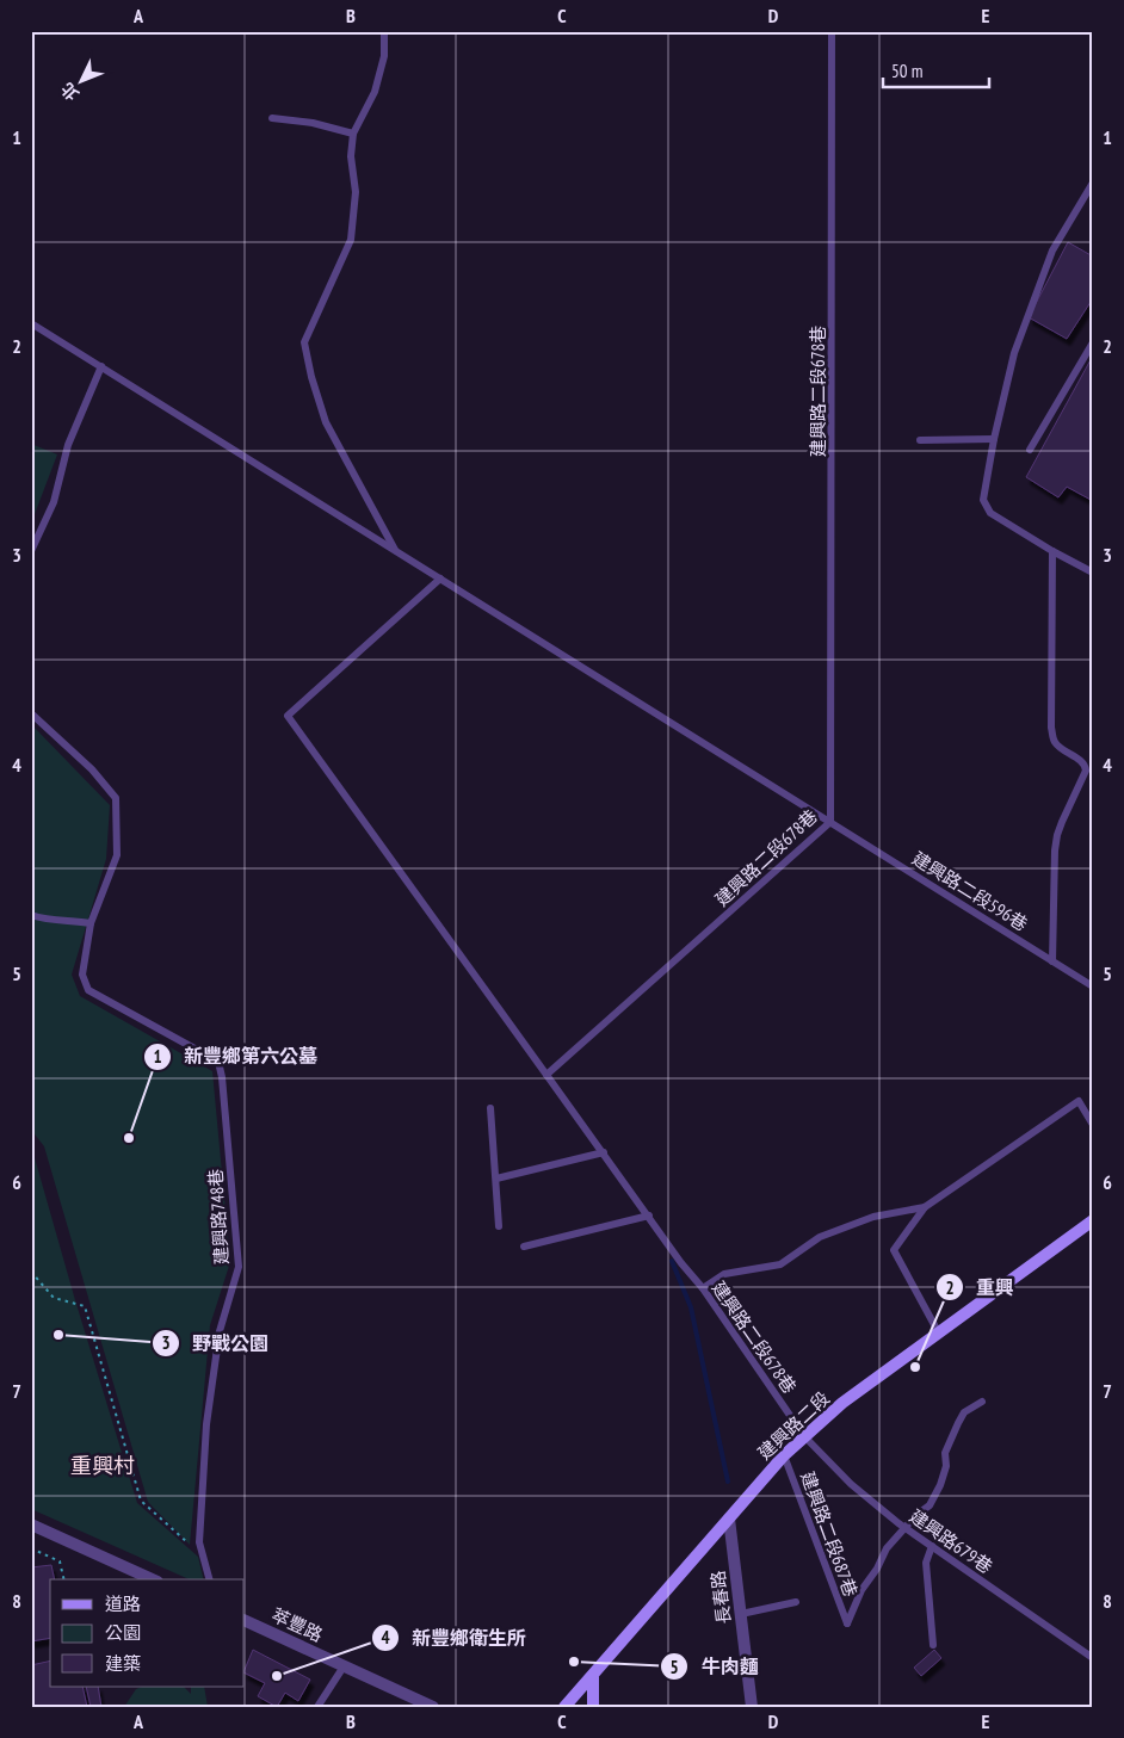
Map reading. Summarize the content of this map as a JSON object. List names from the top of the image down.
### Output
{
  "streets": {
    "street": ["建興路二段", "長春路", "萃豐路"],
    "lane": [
      "建興路二段678巷",
      "建興路二段596巷",
      "建興路748巷",
      "建興路二段687巷",
      "建興路679巷"
    ]
  },
  "crossings": [
    ["建興路二段678巷", "建興路二段596巷"],
    ["建興路二段678巷", "建興路二段"],
    ["建興路二段678巷", "建興路679巷"],
    ["建興路二段", "建興路二段687巷"],
    ["建興路二段", "建興路679巷"],
    ["建興路二段", "長春路"],
    ["建興路二段687巷", "建興路679巷"]
  ],
  "districts": ["重興村"],
  "places": [
    "新豐鄉第六公墓",
    "野戰公園",
    "重興",
    "牛肉麵",
    "新豐鄉衛生所"
  ],
  "legend": ["道路", "公園", "建築"],
  "scale_bar": "50 m",
  "north": "bottom left",
  "grid": {
    "columns": [
      "A",
      "B",
      "C",
      "D",
      "E"
    ],
    "rows": [
      "1",
      "2",
      "3",
      "4",
      "5",
      "6",
      "7",
      "8"
    ]
  }
}
